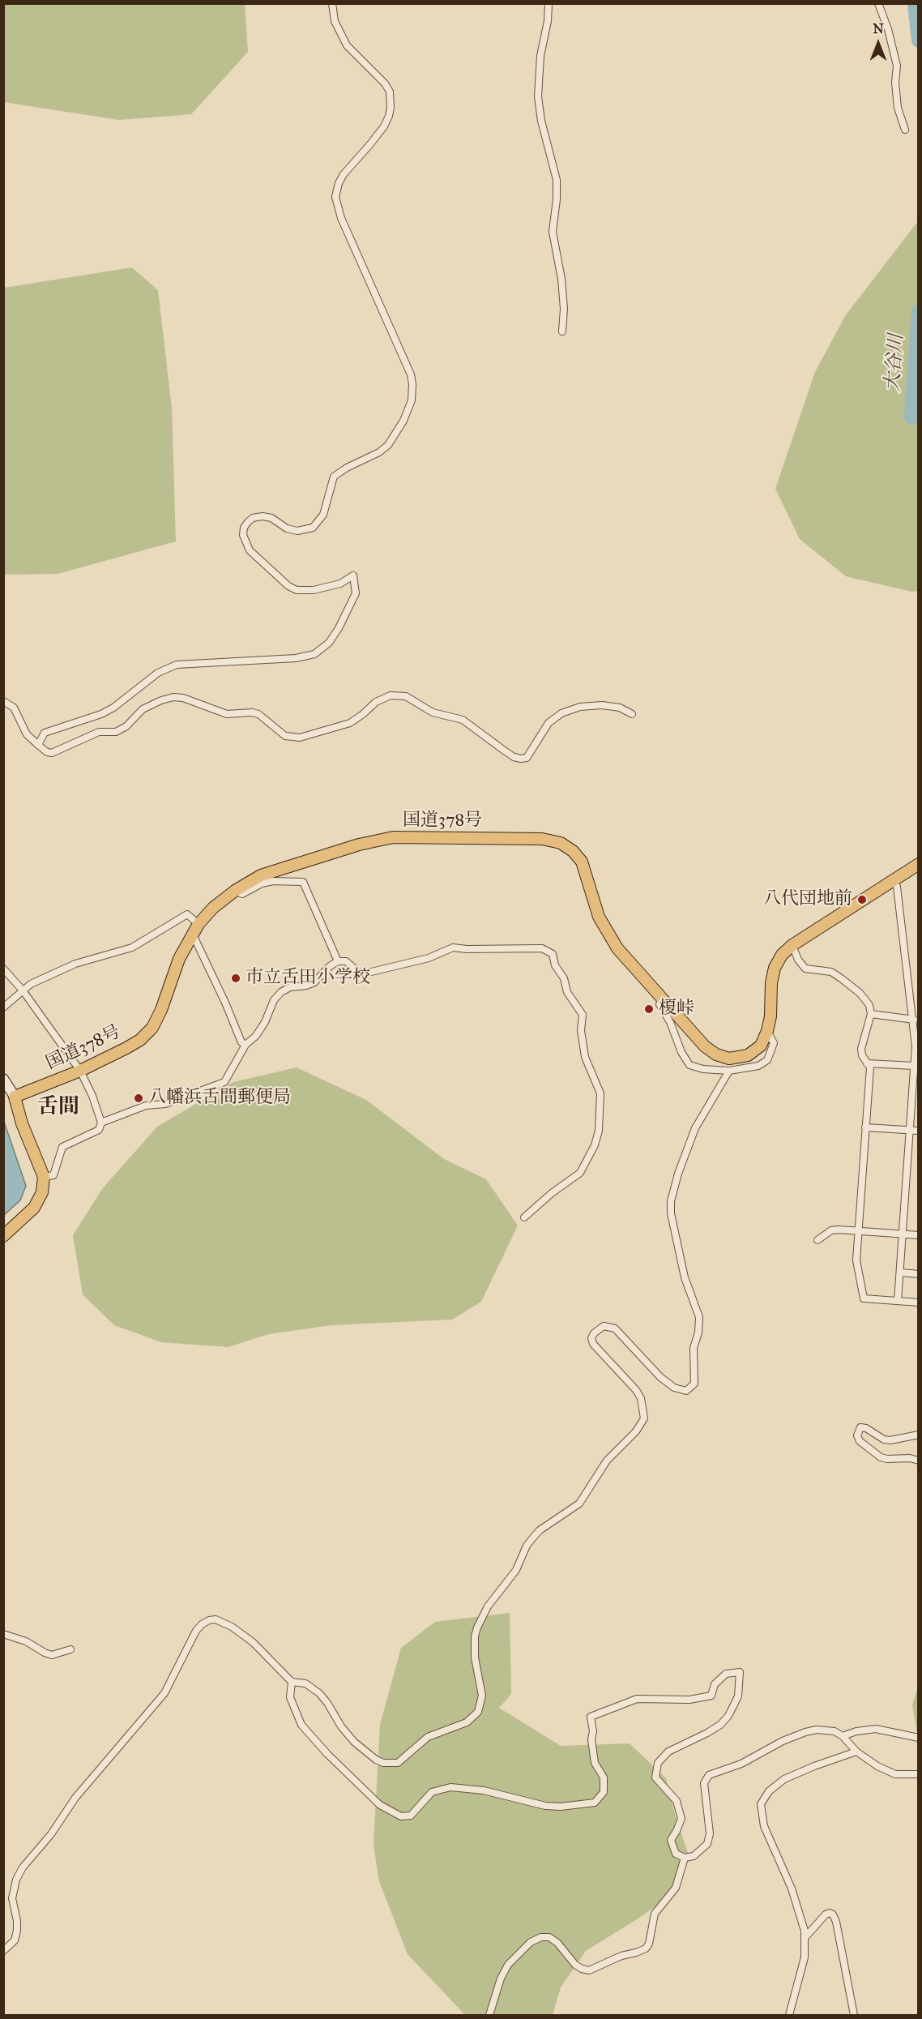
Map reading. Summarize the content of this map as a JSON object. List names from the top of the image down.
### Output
{
  "streets": {
    "highway": ["国道378号"]
  },
  "districts": ["舌間"],
  "water": ["大谷川"],
  "places": [
    "八代団地前",
    "市立舌田小学校",
    "榎峠",
    "八幡浜舌間郵便局"
  ],
  "north": "top"
}
